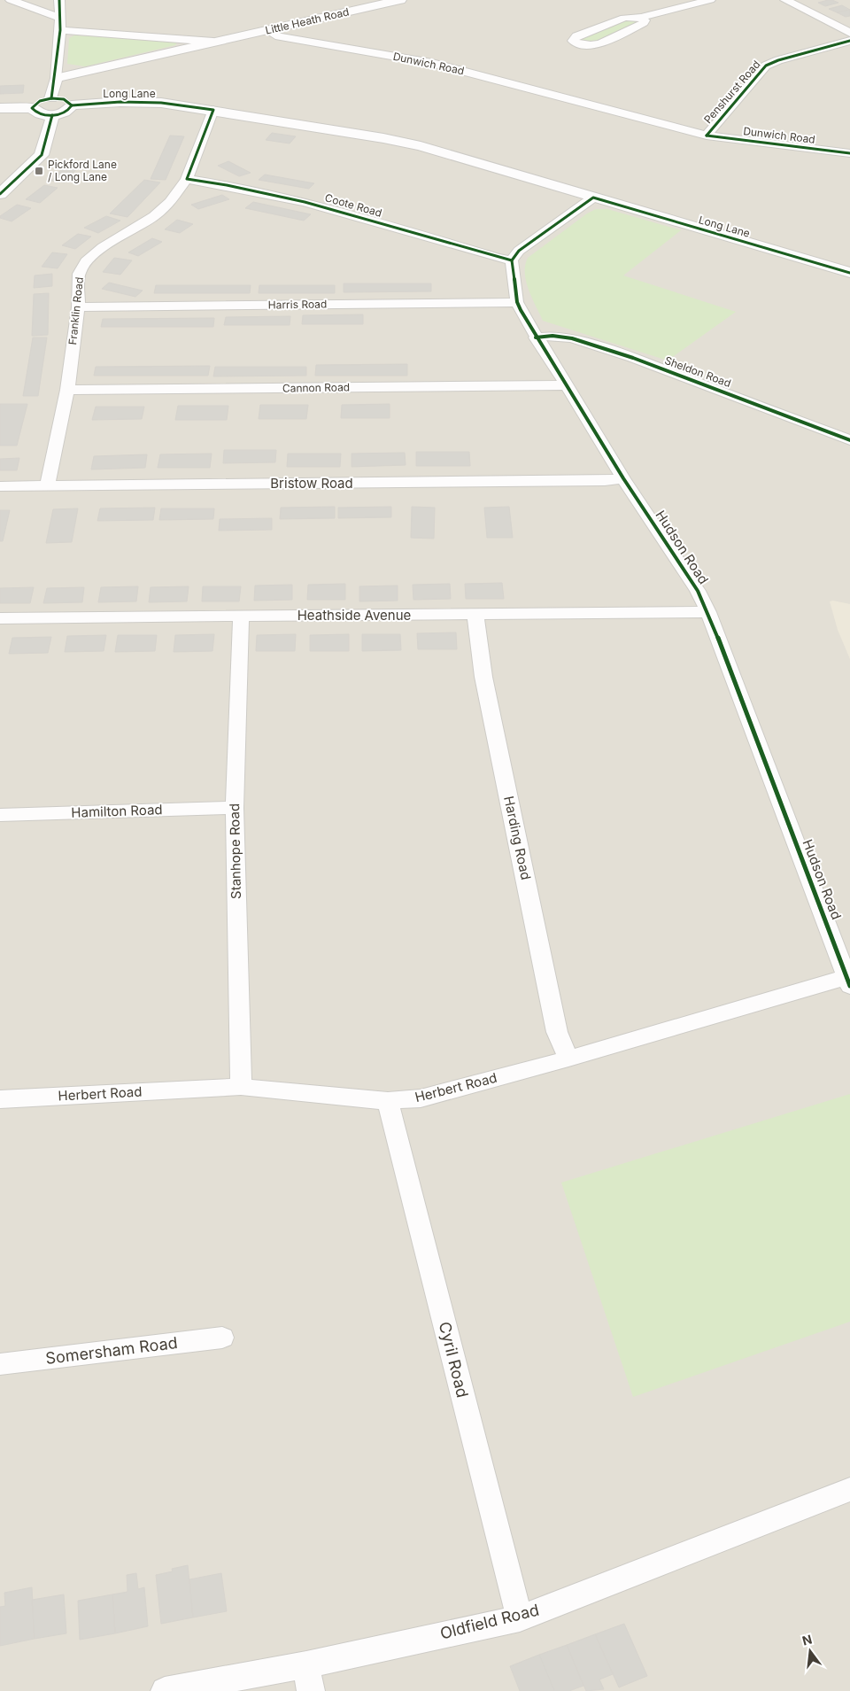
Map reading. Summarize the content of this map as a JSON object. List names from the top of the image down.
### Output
{
  "streets": {
    "street": [
      "Little Heath Road",
      "Dunwich Road",
      "Penshurst Road",
      "Long Lane",
      "Coote Road",
      "Harris Road",
      "Franklin Road",
      "Sheldon Road",
      "Cannon Road",
      "Bristow Road",
      "Hudson Road",
      "Heathside Avenue",
      "Hamilton Road",
      "Harding Road",
      "Stanhope Road",
      "Herbert Road",
      "Somersham Road",
      "Cyril Road",
      "Oldfield Road"
    ]
  },
  "crossings": [
    ["Little Heath Road", "Dunwich Road"],
    ["Dunwich Road", "Penshurst Road"],
    ["Long Lane", "Franklin Road"],
    ["Coote Road", "Franklin Road"],
    ["Coote Road", "Hudson Road"],
    ["Harris Road", "Franklin Road"],
    ["Harris Road", "Hudson Road"],
    ["Franklin Road", "Cannon Road"],
    ["Franklin Road", "Bristow Road"],
    ["Sheldon Road", "Hudson Road"],
    ["Cannon Road", "Hudson Road"],
    ["Bristow Road", "Hudson Road"],
    ["Hudson Road", "Heathside Avenue"],
    ["Hudson Road", "Herbert Road"],
    ["Heathside Avenue", "Harding Road"],
    ["Heathside Avenue", "Stanhope Road"],
    ["Hamilton Road", "Stanhope Road"],
    ["Harding Road", "Herbert Road"],
    ["Stanhope Road", "Herbert Road"],
    ["Herbert Road", "Cyril Road"],
    ["Cyril Road", "Oldfield Road"]
  ],
  "places": {
    "transit": ["Pickford Lane / Long Lane"]
  },
  "north": "top"
}
